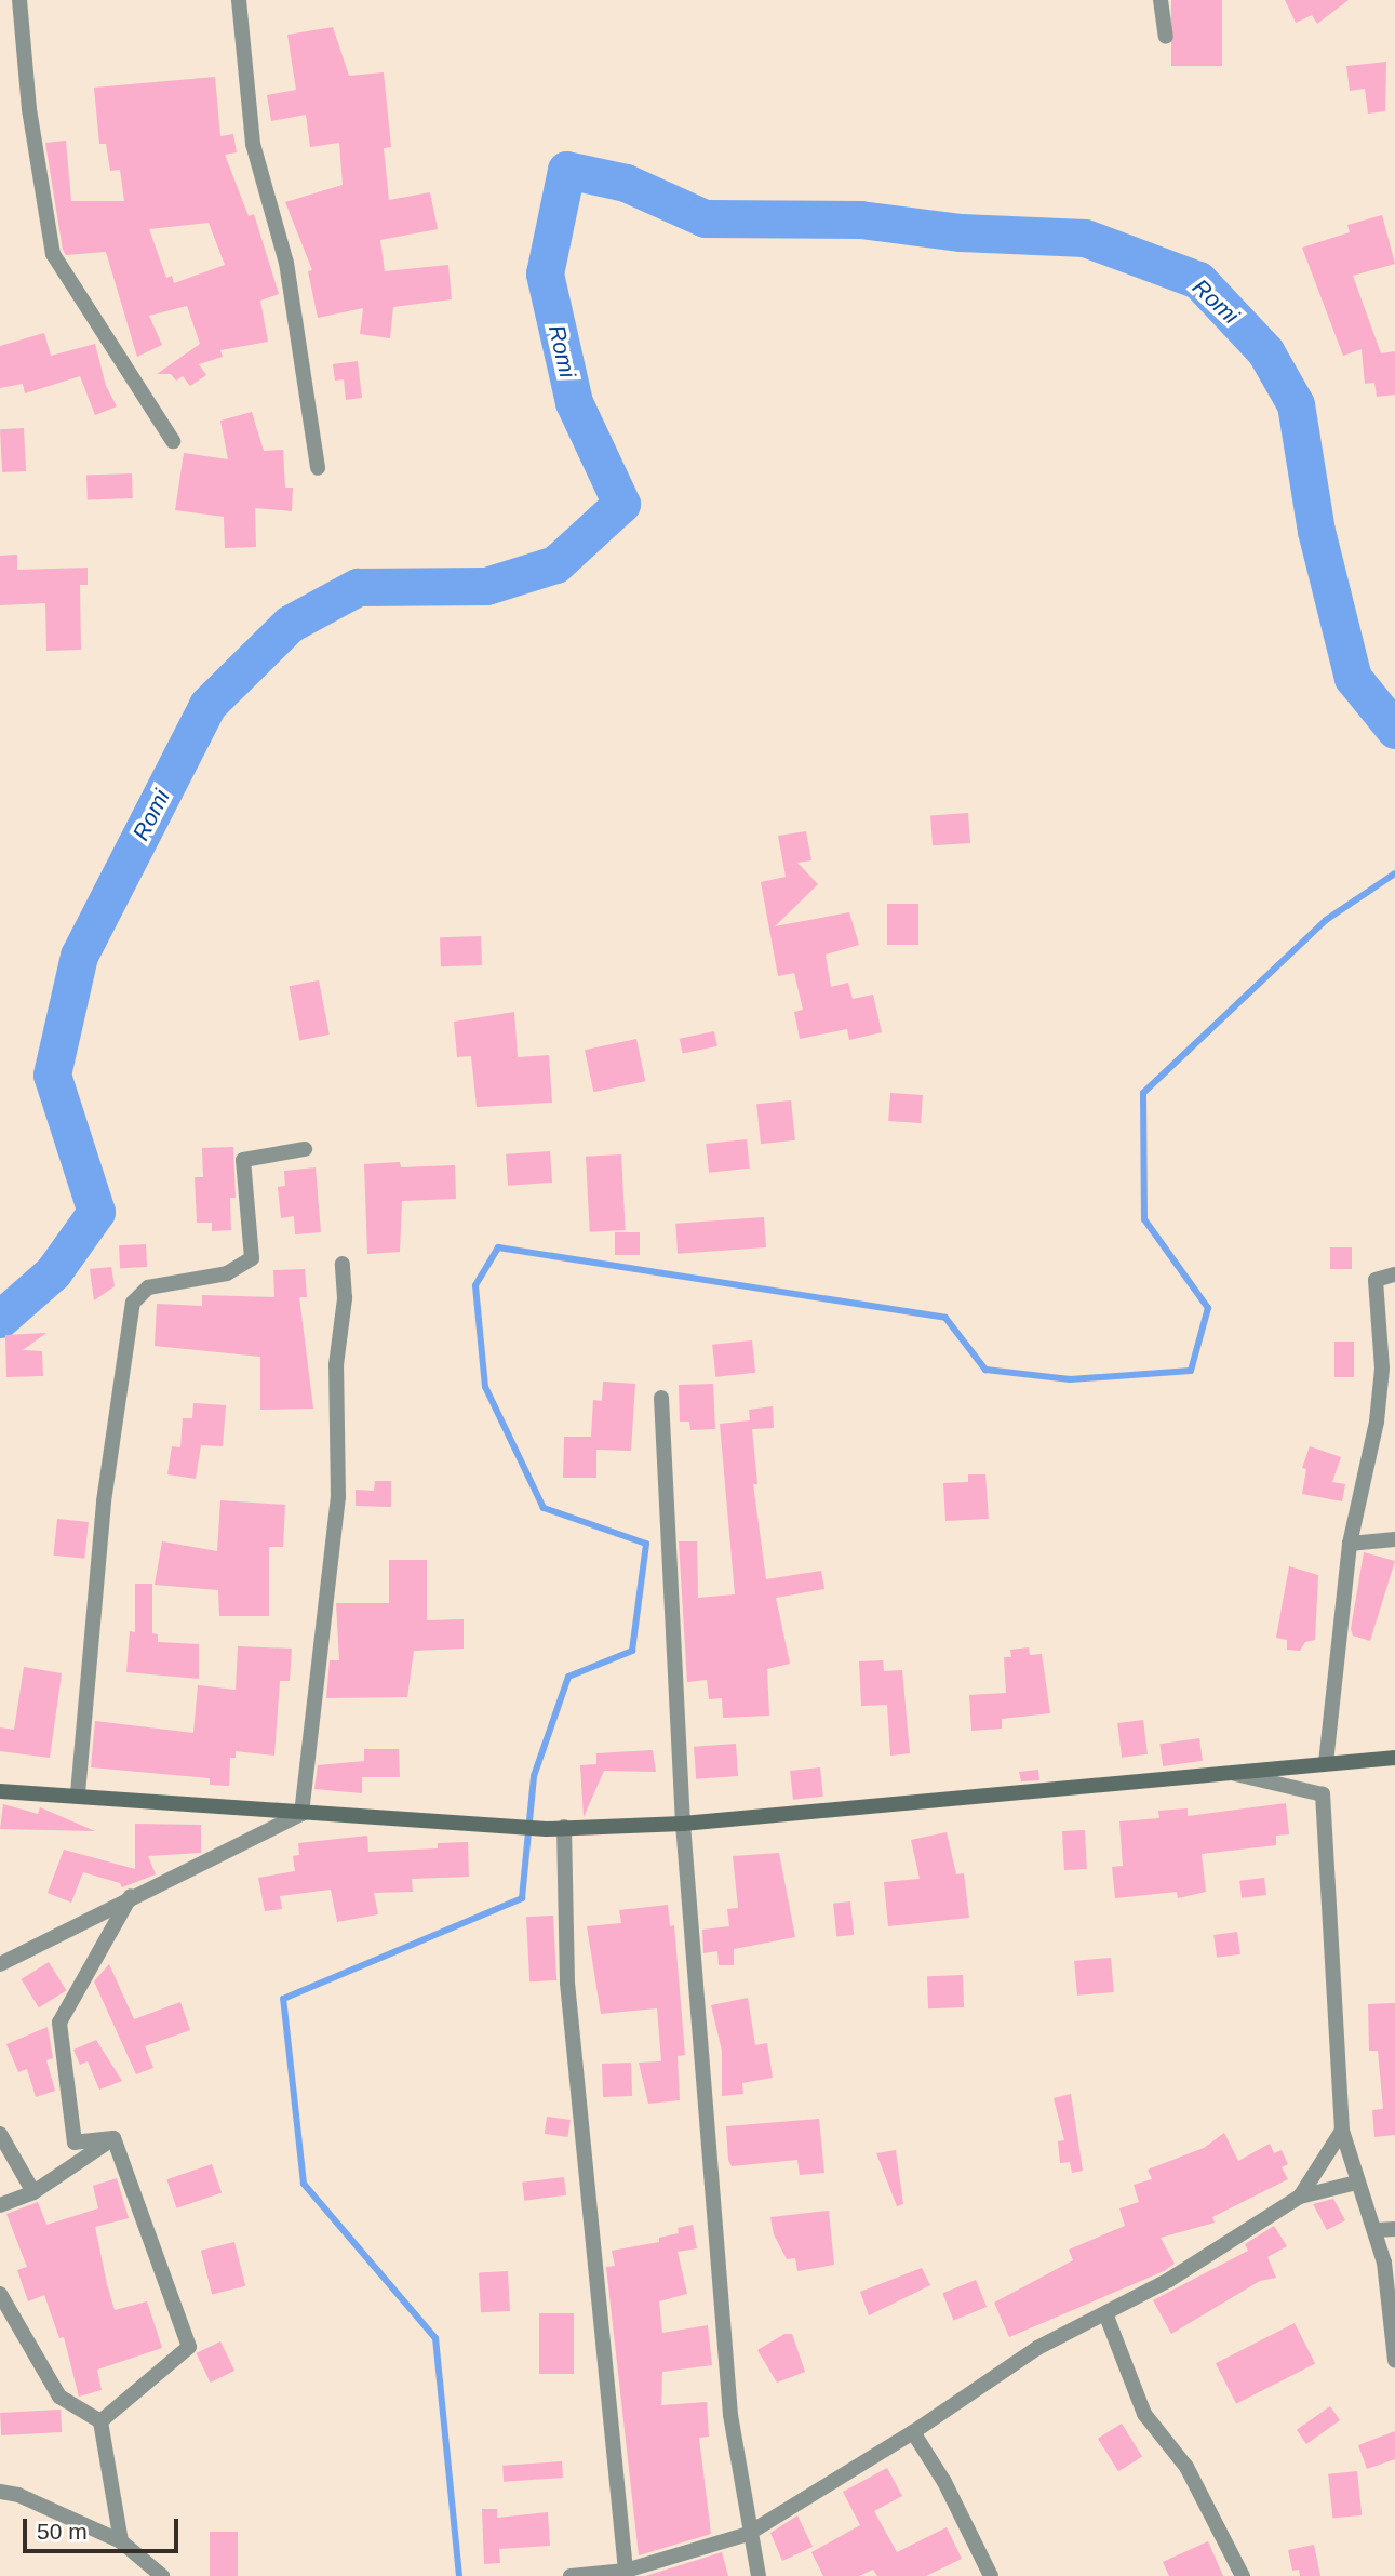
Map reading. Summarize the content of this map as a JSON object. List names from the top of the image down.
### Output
{
  "water": ["Romi"],
  "scale_bar": "50 m"
}
